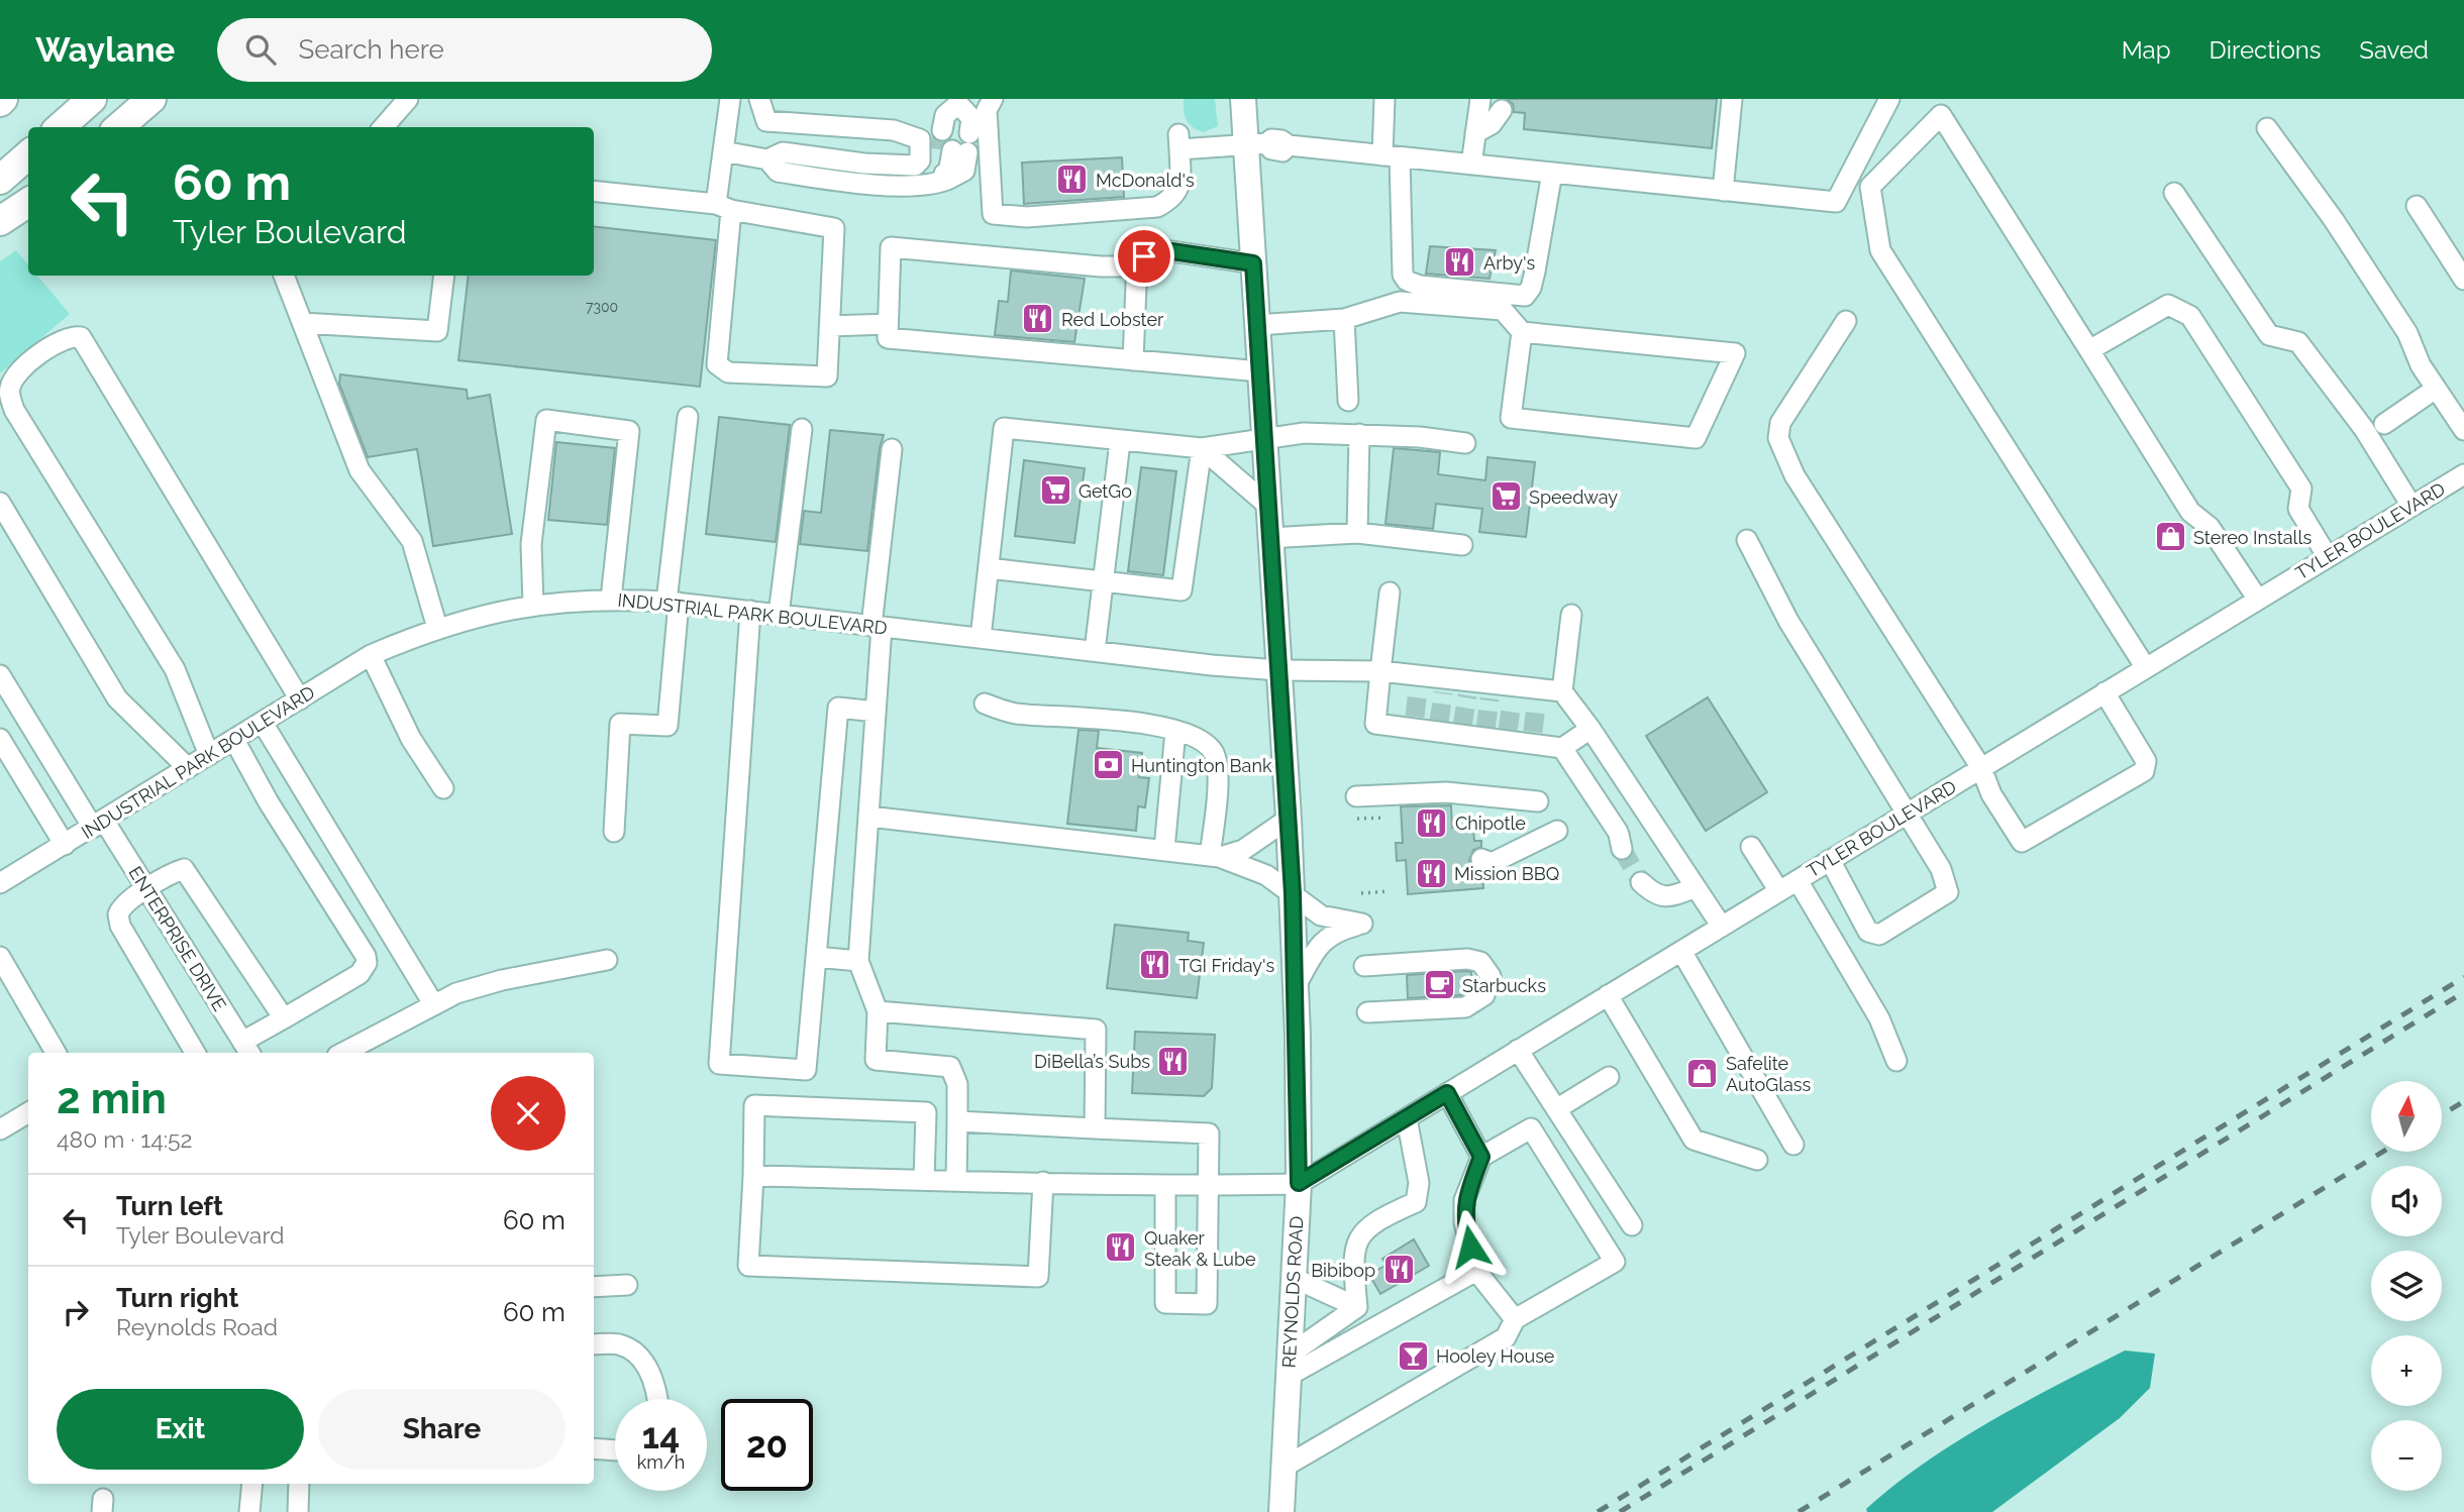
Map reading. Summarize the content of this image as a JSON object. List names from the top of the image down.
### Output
{
  "streets": {
    "main road": ["REYNOLDS ROAD"],
    "street": ["TYLER BOULEVARD", "INDUSTRIAL PARK BOULEVARD", "ENTERPRISE DRIVE"]
  },
  "crossings": [
    ["TYLER BOULEVARD", "REYNOLDS ROAD"],
    ["INDUSTRIAL PARK BOULEVARD", "ENTERPRISE DRIVE"],
    ["INDUSTRIAL PARK BOULEVARD", "REYNOLDS ROAD"]
  ],
  "places": {
    "restaurant": [
      "McDonald's",
      "Arby's",
      "Red Lobster",
      "Chipotle",
      "Mission BBQ",
      "TGI Friday's",
      "DiBella’s Subs",
      "Quaker Steak & Lube",
      "Bibibop"
    ],
    "supermarket": ["GetGo", "Speedway"],
    "shop": ["Stereo Installs", "Safelite AutoGlass"],
    "bank": ["Huntington Bank"],
    "cafe": ["Starbucks"],
    "bar": ["Hooley House"]
  },
  "house_numbers": ["7300"],
  "north": "top",
  "page": {
    "header": "Waylane",
    "search": "Search here",
    "nav": ["Map", "Directions", "Saved"],
    "turn": ["60 m", "Tyler Boulevard"],
    "heading": ["2 min", "480 m · 14:52"],
    "map_buttons": ["+", "−"],
    "list": [
      {
        "name": "Turn left",
        "note": "Tyler Boulevard",
        "value": "60 m"
      },
      {
        "name": "Turn right",
        "note": "Reynolds Road",
        "value": "60 m"
      }
    ],
    "buttons": ["Exit", "Share"],
    "speed": "14 km/h",
    "limit": "20"
  }
}
